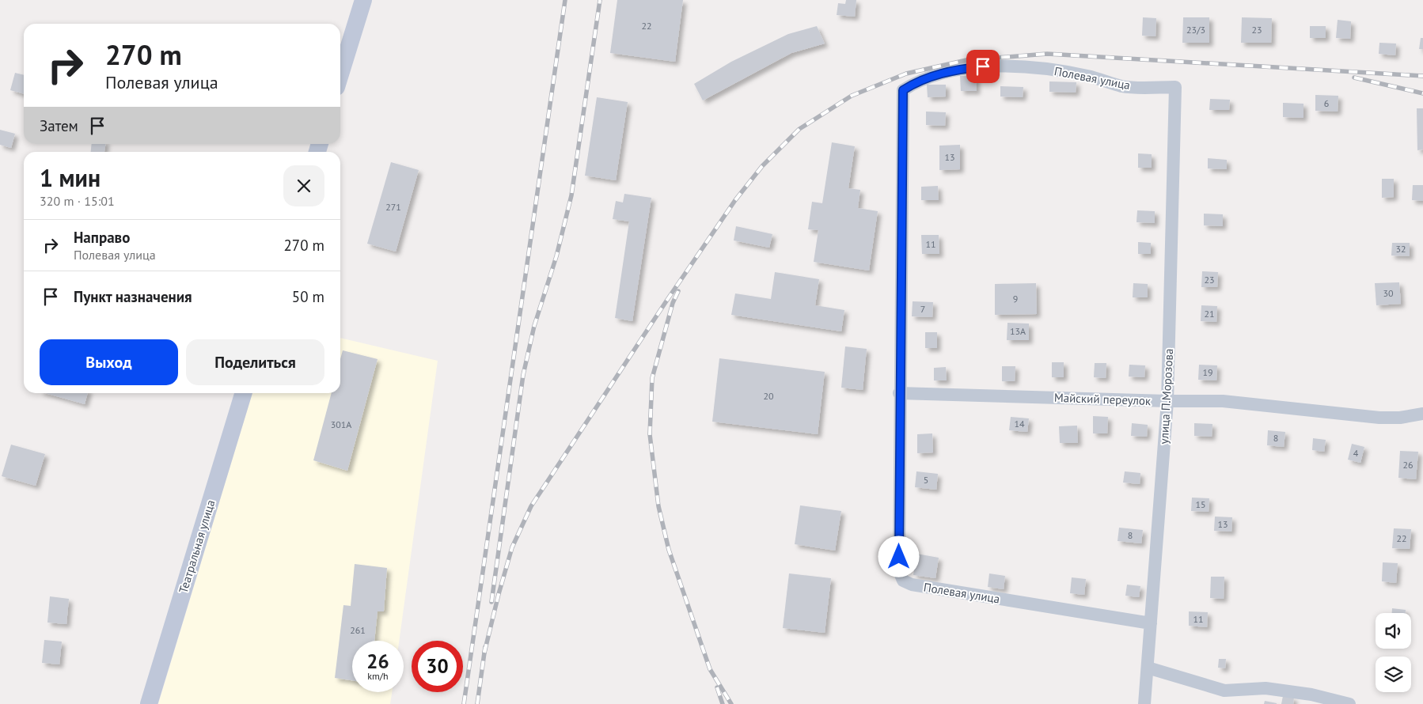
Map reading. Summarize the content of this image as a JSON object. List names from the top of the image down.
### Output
{
  "streets": {
    "main road": ["Театральная улица"],
    "street": ["Полевая улица", "улица П.Морозова", "Майский переулок"]
  },
  "crossings": [
    ["Полевая улица", "улица П.Морозова"],
    ["Полевая улица", "Майский переулок"],
    ["улица П.Морозова", "Майский переулок"]
  ],
  "house_numbers": [
    "22",
    "23/3",
    "23",
    "6",
    "13",
    "271",
    "11",
    "32",
    "23",
    "30",
    "9",
    "7",
    "21",
    "13А",
    "19",
    "20",
    "14",
    "301А",
    "8",
    "4",
    "26",
    "5",
    "15",
    "13",
    "8",
    "22",
    "11",
    "261"
  ],
  "page": {
    "turn": ["270 m", "Полевая улица"],
    "then": "Затем",
    "heading": ["1 мин", "320 m · 15:01"],
    "list": [
      {
        "name": "Направо",
        "note": "Полевая улица",
        "value": "270 m"
      },
      {
        "name": "Пункт назначения",
        "value": "50 m"
      }
    ],
    "buttons": ["Выход", "Поделиться"],
    "speed": "26 km/h",
    "limit": "30"
  }
}
